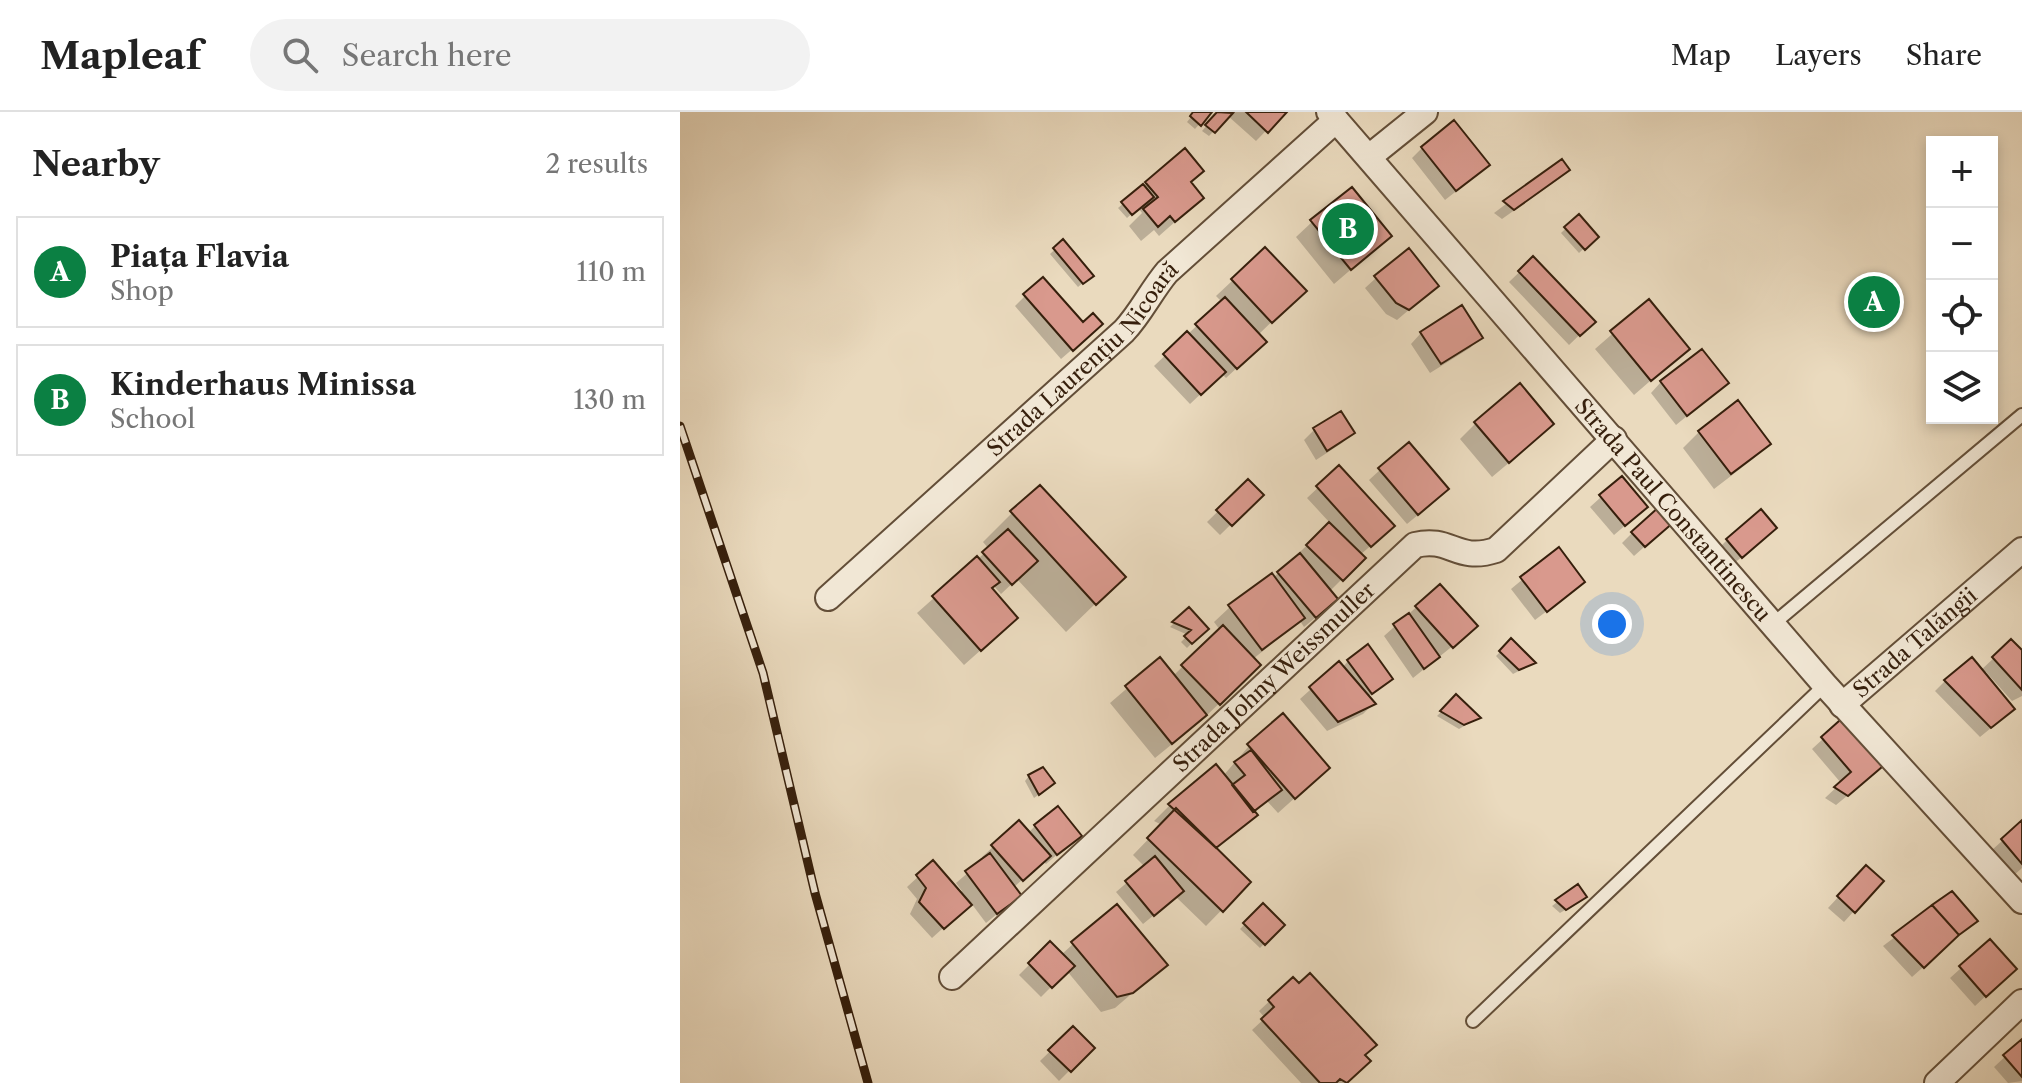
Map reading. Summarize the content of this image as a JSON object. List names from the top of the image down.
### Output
{
  "streets": {
    "street": [
      "Strada Laurențiu Nicoară",
      "Strada Paul Constantinescu",
      "Strada Talăngii",
      "Strada Johny Weissmuller"
    ]
  },
  "crossings": [
    ["Strada Laurențiu Nicoară", "Strada Paul Constantinescu"],
    ["Strada Paul Constantinescu", "Strada Talăngii"],
    ["Strada Paul Constantinescu", "Strada Johny Weissmuller"]
  ],
  "page": {
    "header": "Mapleaf",
    "search": "Search here",
    "nav": ["Map", "Layers", "Share"],
    "heading": ["Nearby", "2 results"],
    "map_buttons": ["+", "−"],
    "pins": ["B", "A"],
    "list": [
      {
        "mark": "A",
        "name": "Piața Flavia",
        "note": "Shop",
        "value": "110 m"
      },
      {
        "mark": "B",
        "name": "Kinderhaus Minissa",
        "note": "School",
        "value": "130 m"
      }
    ]
  }
}
